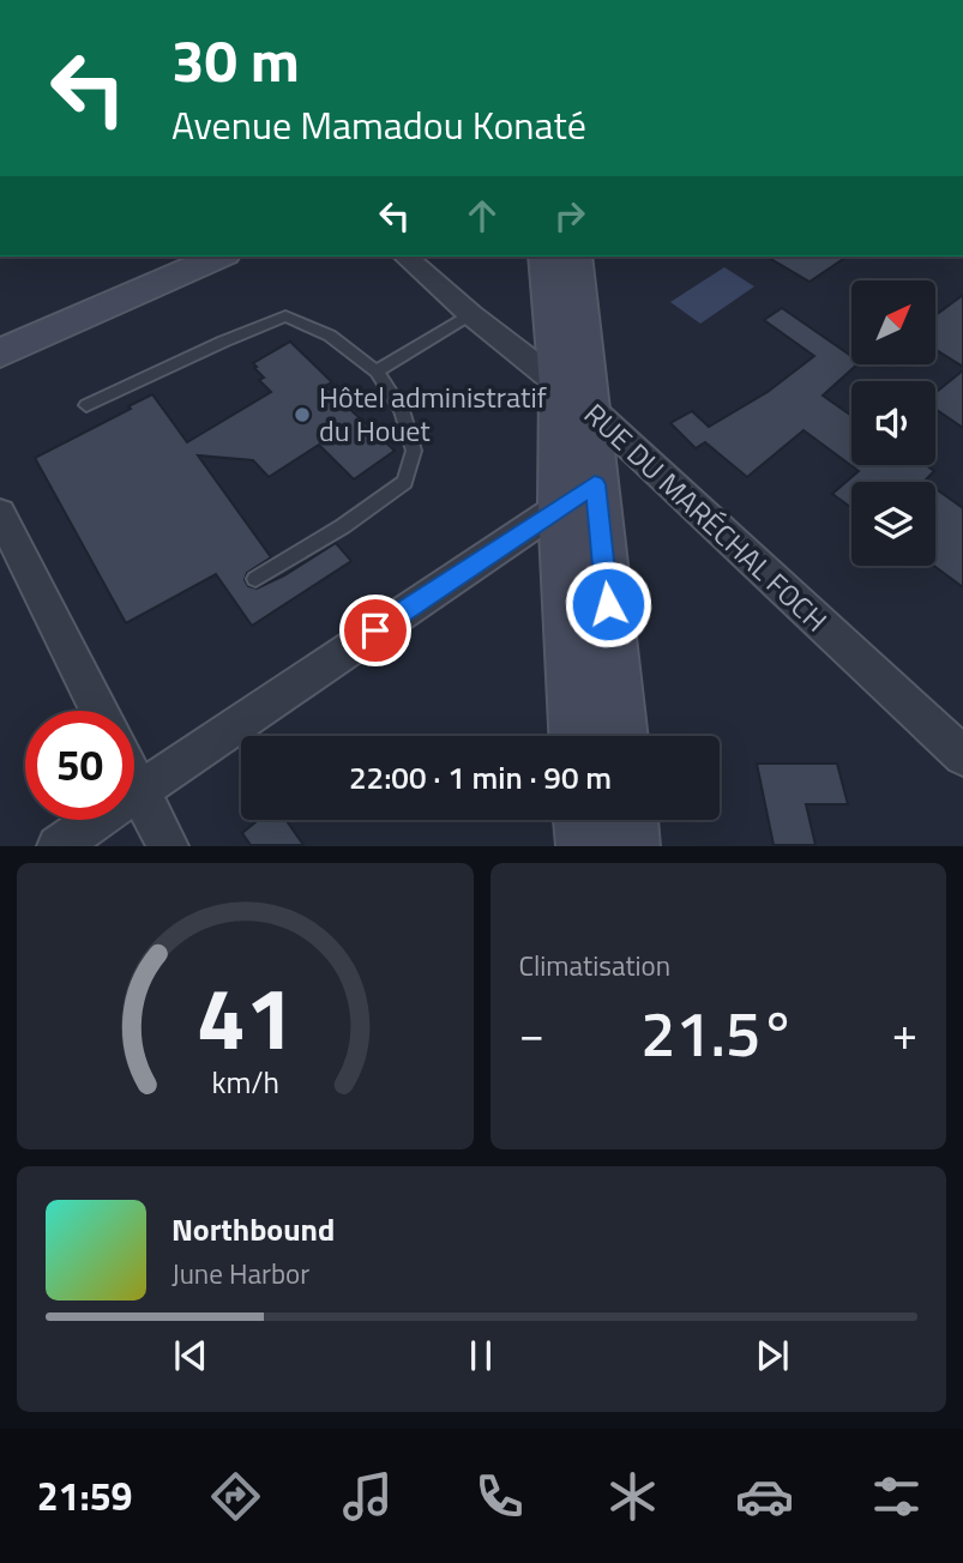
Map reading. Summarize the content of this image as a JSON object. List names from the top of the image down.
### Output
{
  "streets": {
    "street": ["RUE DU MARÉCHAL FOCH"]
  },
  "places": ["Hôtel administratif du Houet"],
  "north": "top right",
  "page": {
    "turn": ["30 m", "Avenue Mamadou Konaté"],
    "limit": "50",
    "trip": "22:00 · 1 min · 90 m",
    "tile": "Climatisation",
    "heat": ["−", "21.5°", "+"],
    "song": ["Northbound", "June Harbor"],
    "tabs": "21:59",
    "gauge": ["41", "km/h"]
  }
}
